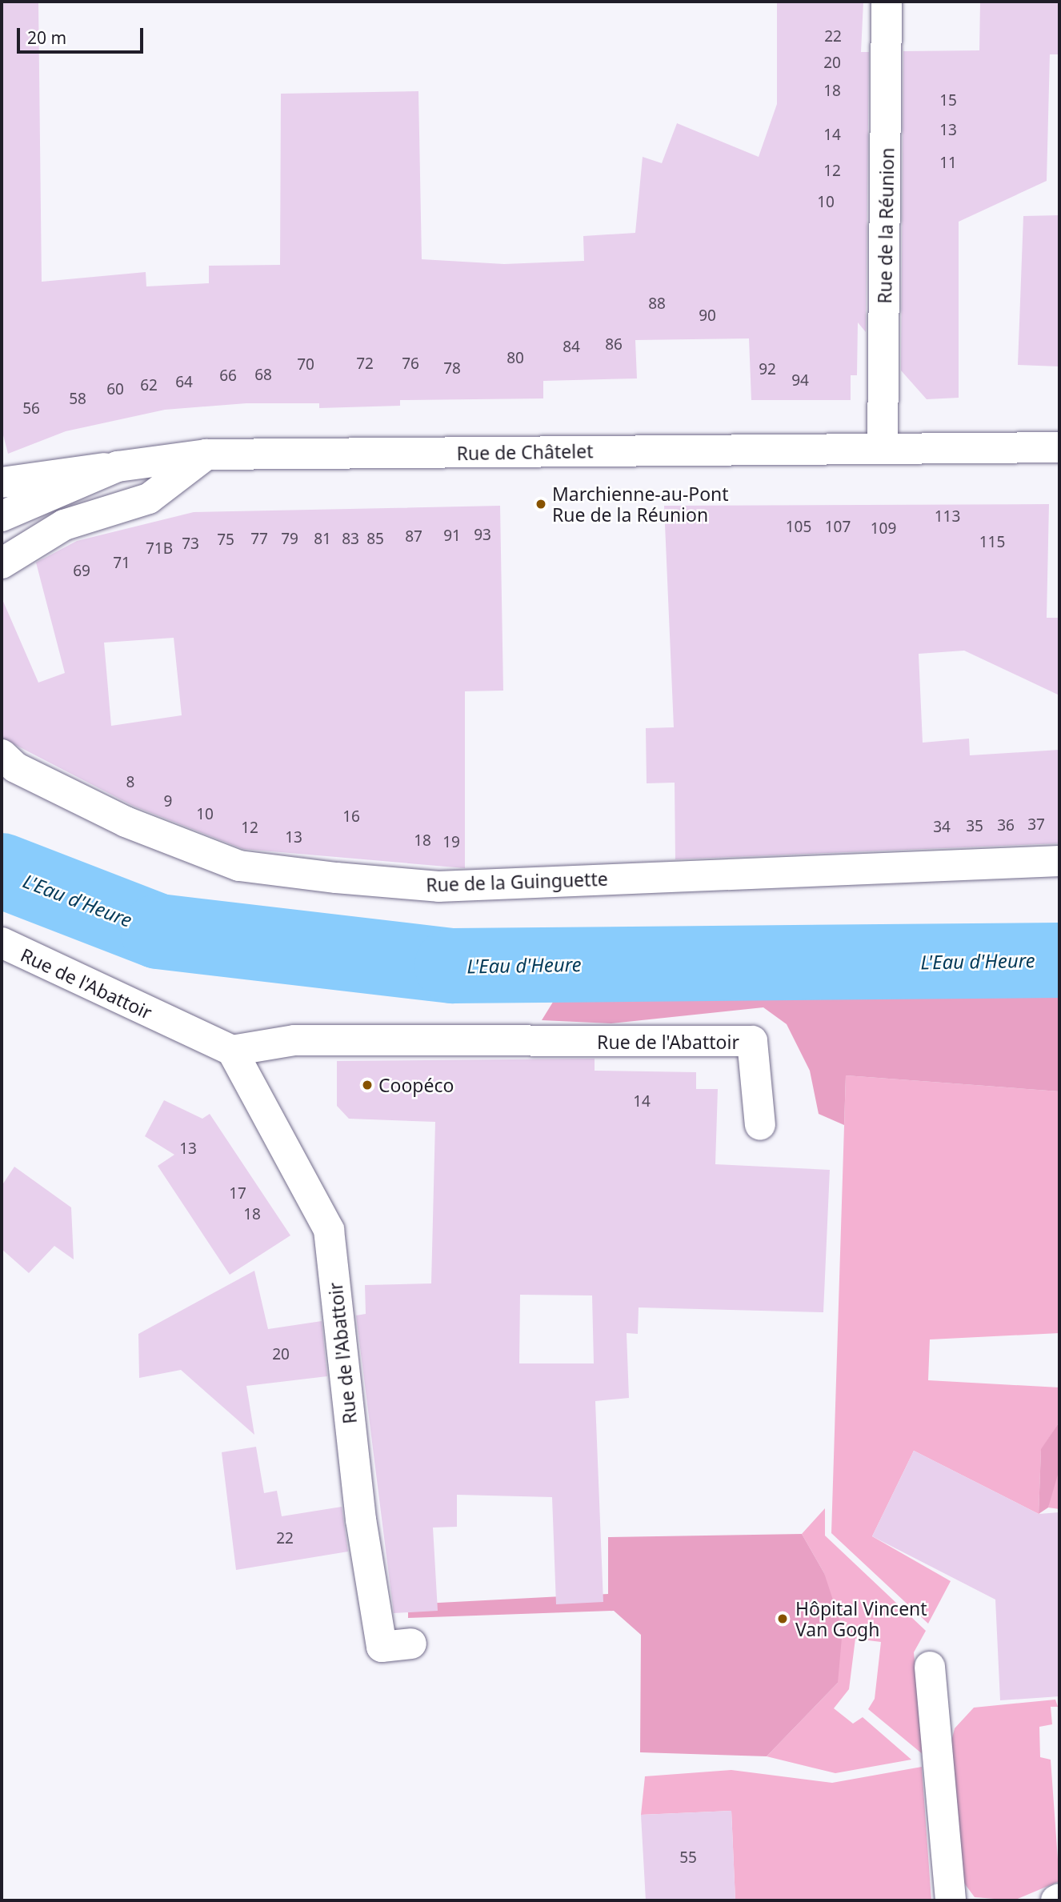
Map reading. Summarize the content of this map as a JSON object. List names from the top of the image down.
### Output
{
  "streets": {
    "street": [
      "Rue de la Réunion",
      "Rue de Châtelet",
      "Rue de la Guinguette",
      "Rue de l'Abattoir"
    ]
  },
  "crossings": [
    ["Rue de la Réunion", "Rue de Châtelet"]
  ],
  "water": ["L'Eau d'Heure"],
  "places": ["Marchienne-au-Pont Rue de la Réunion", "Coopéco", "Hôpital Vincent Van Gogh"],
  "house_numbers": [
    "22",
    "20",
    "18",
    "15",
    "13",
    "14",
    "11",
    "12",
    "10",
    "88",
    "90",
    "86",
    "84",
    "80",
    "72",
    "76",
    "70",
    "78",
    "92",
    "68",
    "66",
    "94",
    "64",
    "62",
    "60",
    "58",
    "56",
    "113",
    "105",
    "107",
    "109",
    "93",
    "91",
    "87",
    "77",
    "79",
    "81",
    "83",
    "85",
    "75",
    "115",
    "73",
    "71B",
    "71",
    "69",
    "8",
    "9",
    "10",
    "16",
    "37",
    "36",
    "35",
    "34",
    "12",
    "13",
    "18",
    "19",
    "14",
    "13",
    "17",
    "18",
    "20",
    "22",
    "55"
  ],
  "scale_bar": "20 m"
}
